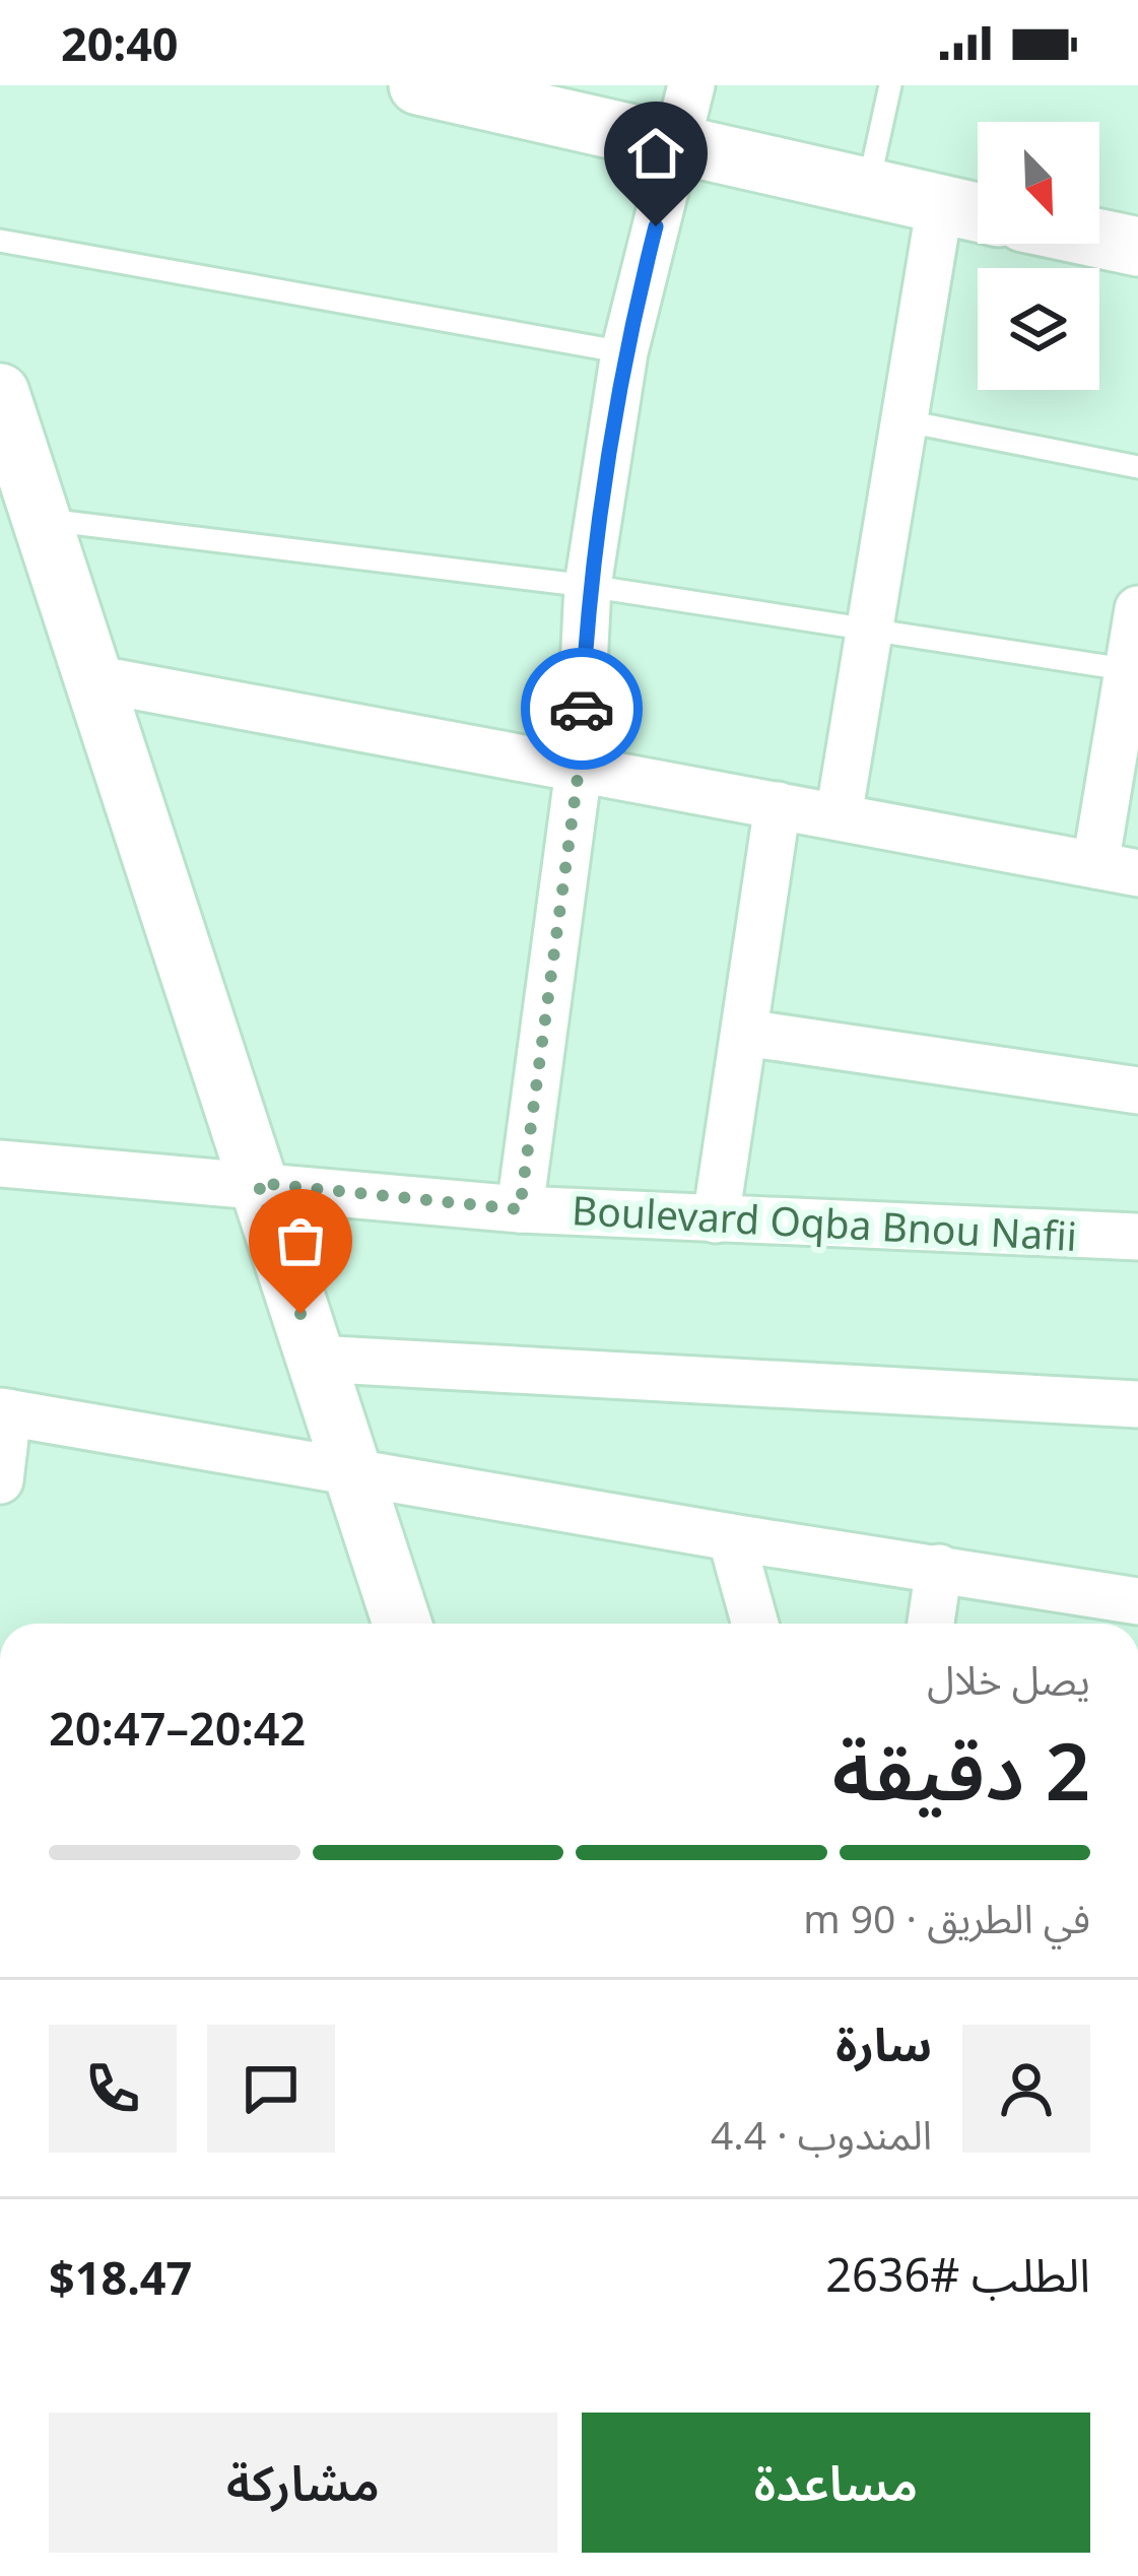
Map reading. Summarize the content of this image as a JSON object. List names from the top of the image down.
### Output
{
  "streets": {
    "street": ["Boulevard Oqba Bnou Nafii"]
  },
  "north": "bottom right",
  "page": {
    "status": "20:40",
    "heading": ["2 دقيقة", "يصل خلال", "20:42–20:47"],
    "panel": [
      "سارة",
      "المندوب · 4.4",
      "الطلب #2636",
      "$18.47"
    ],
    "bar": "في الطريق · 90 m",
    "buttons": ["مساعدة", "مشاركة"]
  }
}
